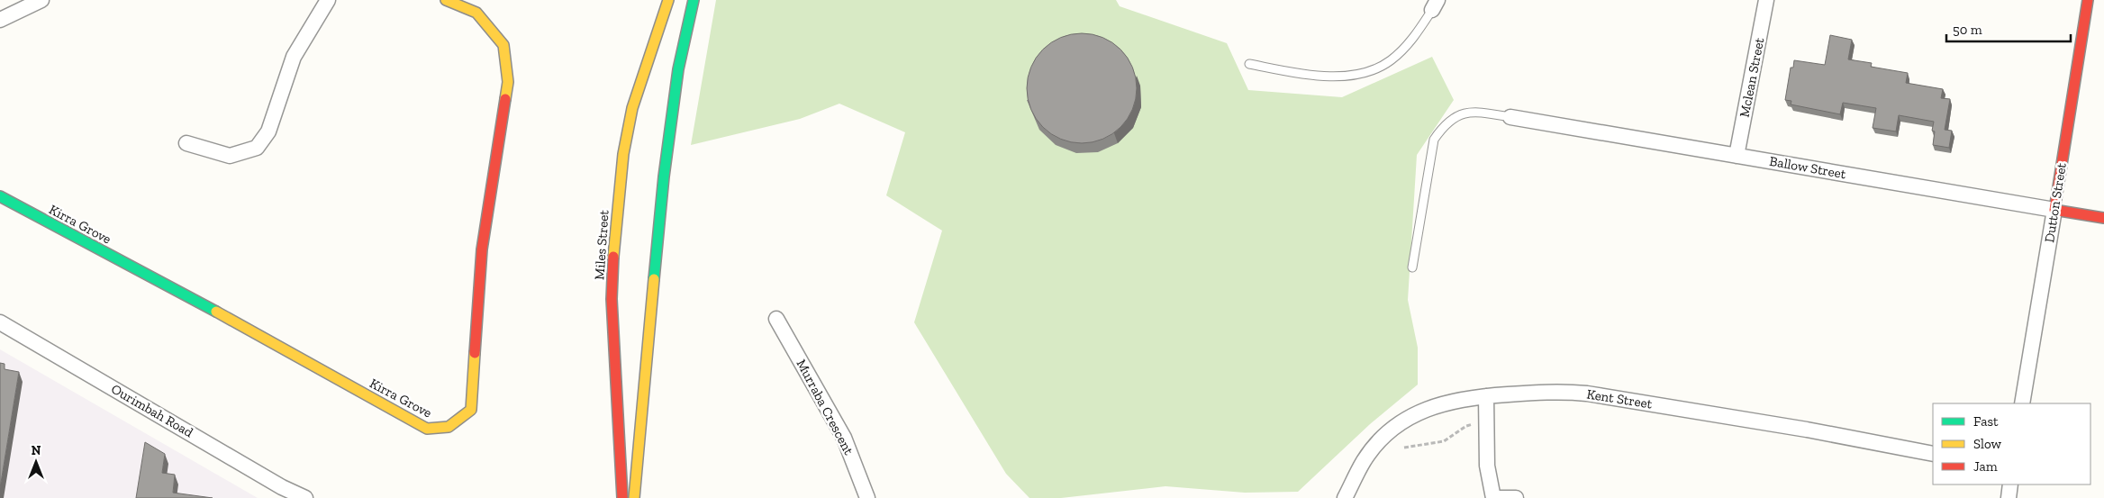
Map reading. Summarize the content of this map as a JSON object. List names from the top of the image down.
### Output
{
  "streets": {
    "street": [
      "Mclean Street",
      "Ballow Street",
      "Dutton Street",
      "Kirra Grove",
      "Miles Street",
      "Kent Street",
      "Murraba Crescent",
      "Ourimbah Road"
    ]
  },
  "crossings": [
    ["Mclean Street", "Ballow Street"],
    ["Ballow Street", "Dutton Street"]
  ],
  "legend": ["Fast", "Slow", "Jam"],
  "scale_bar": "50 m",
  "north": "top"
}
